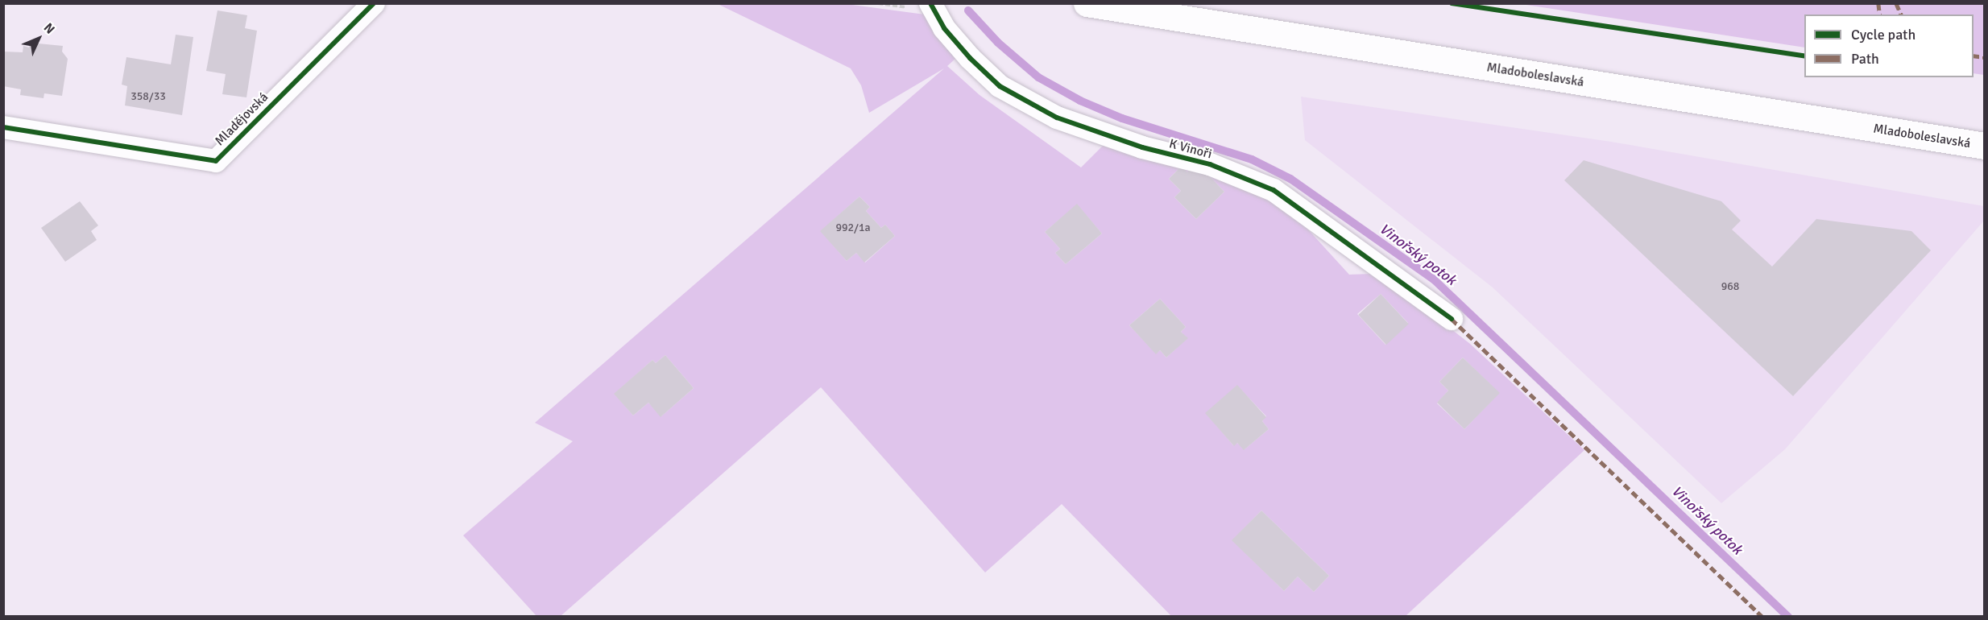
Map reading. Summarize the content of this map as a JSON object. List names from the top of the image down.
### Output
{
  "streets": {
    "main road": ["Mladoboleslavská"],
    "street": ["Mladějovská", "K Vinoři"]
  },
  "water": ["Vinořský potok"],
  "house_numbers": ["358/33", "992/1a", "968"],
  "legend": ["Cycle path", "Path"],
  "north": "top right"
}
